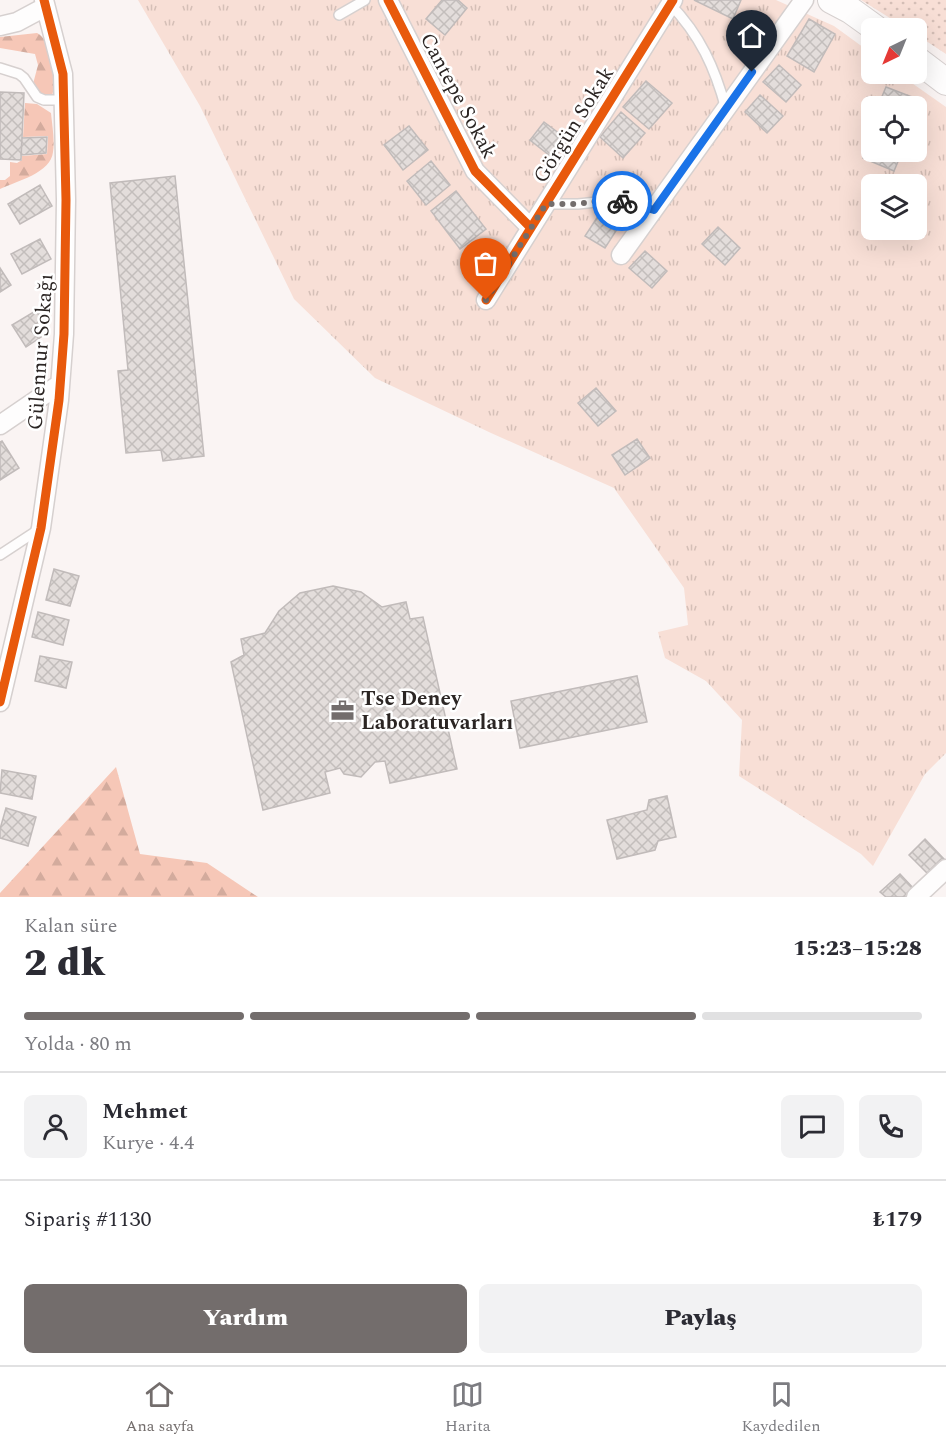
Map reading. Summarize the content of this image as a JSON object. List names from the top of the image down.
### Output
{
  "streets": {
    "street": ["Cantepe Sokak", "Görgün Sokak", "Gülennur Sokağı"]
  },
  "crossings": [
    ["Cantepe Sokak", "Görgün Sokak"]
  ],
  "places": {
    "office": ["Tse Deney Laboratuvarları"]
  },
  "north": "bottom left",
  "page": {
    "heading": ["2 dk", "Kalan süre", "15:23–15:28"],
    "panel": [
      "Mehmet",
      "Kurye · 4.4",
      "Sipariş #1130",
      "₺179"
    ],
    "bar": "Yolda · 80 m",
    "buttons": ["Yardım", "Paylaş"],
    "tabs": ["Ana sayfa", "Harita", "Kaydedilen"]
  }
}
